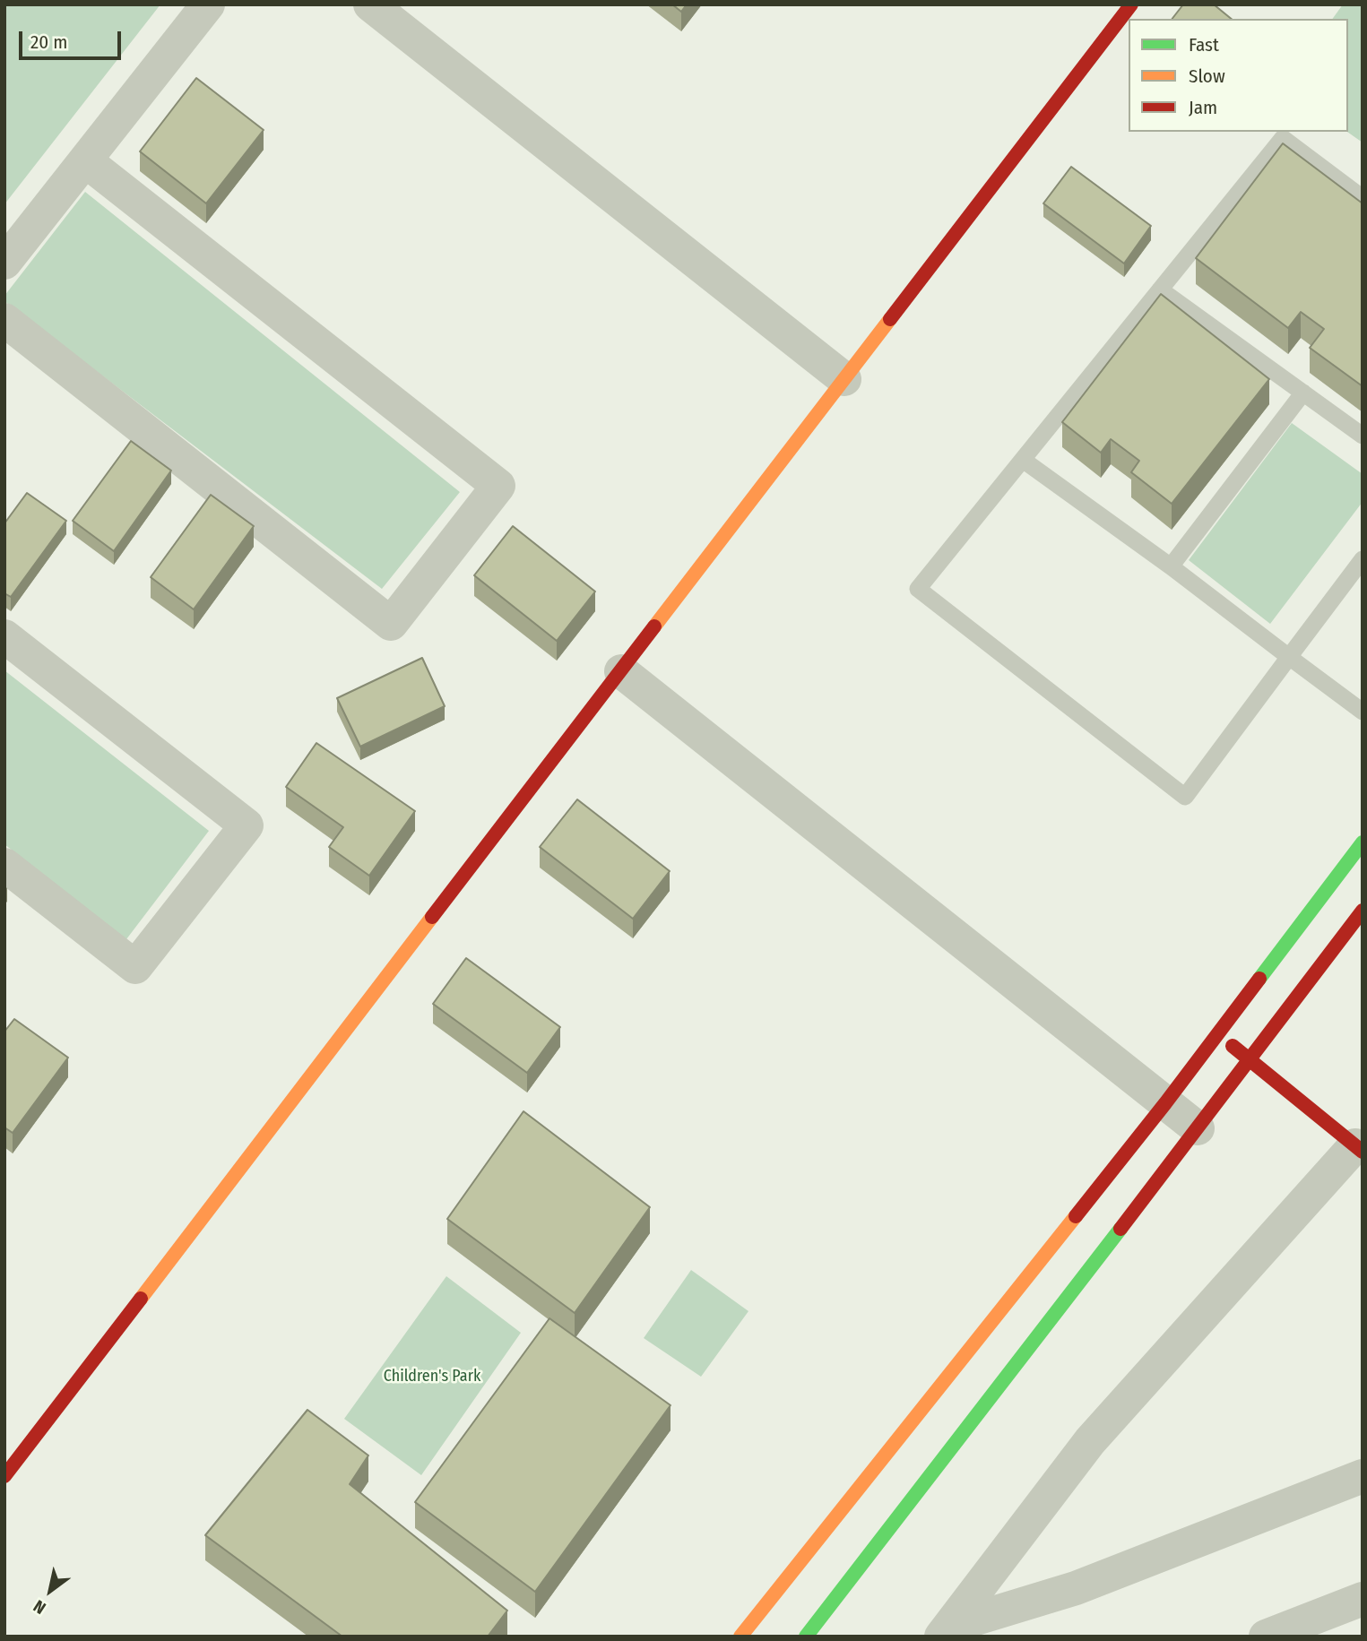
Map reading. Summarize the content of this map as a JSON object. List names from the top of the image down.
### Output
{
  "parks": ["Children's Park"],
  "legend": ["Fast", "Slow", "Jam"],
  "scale_bar": "20 m",
  "north": "bottom left"
}
